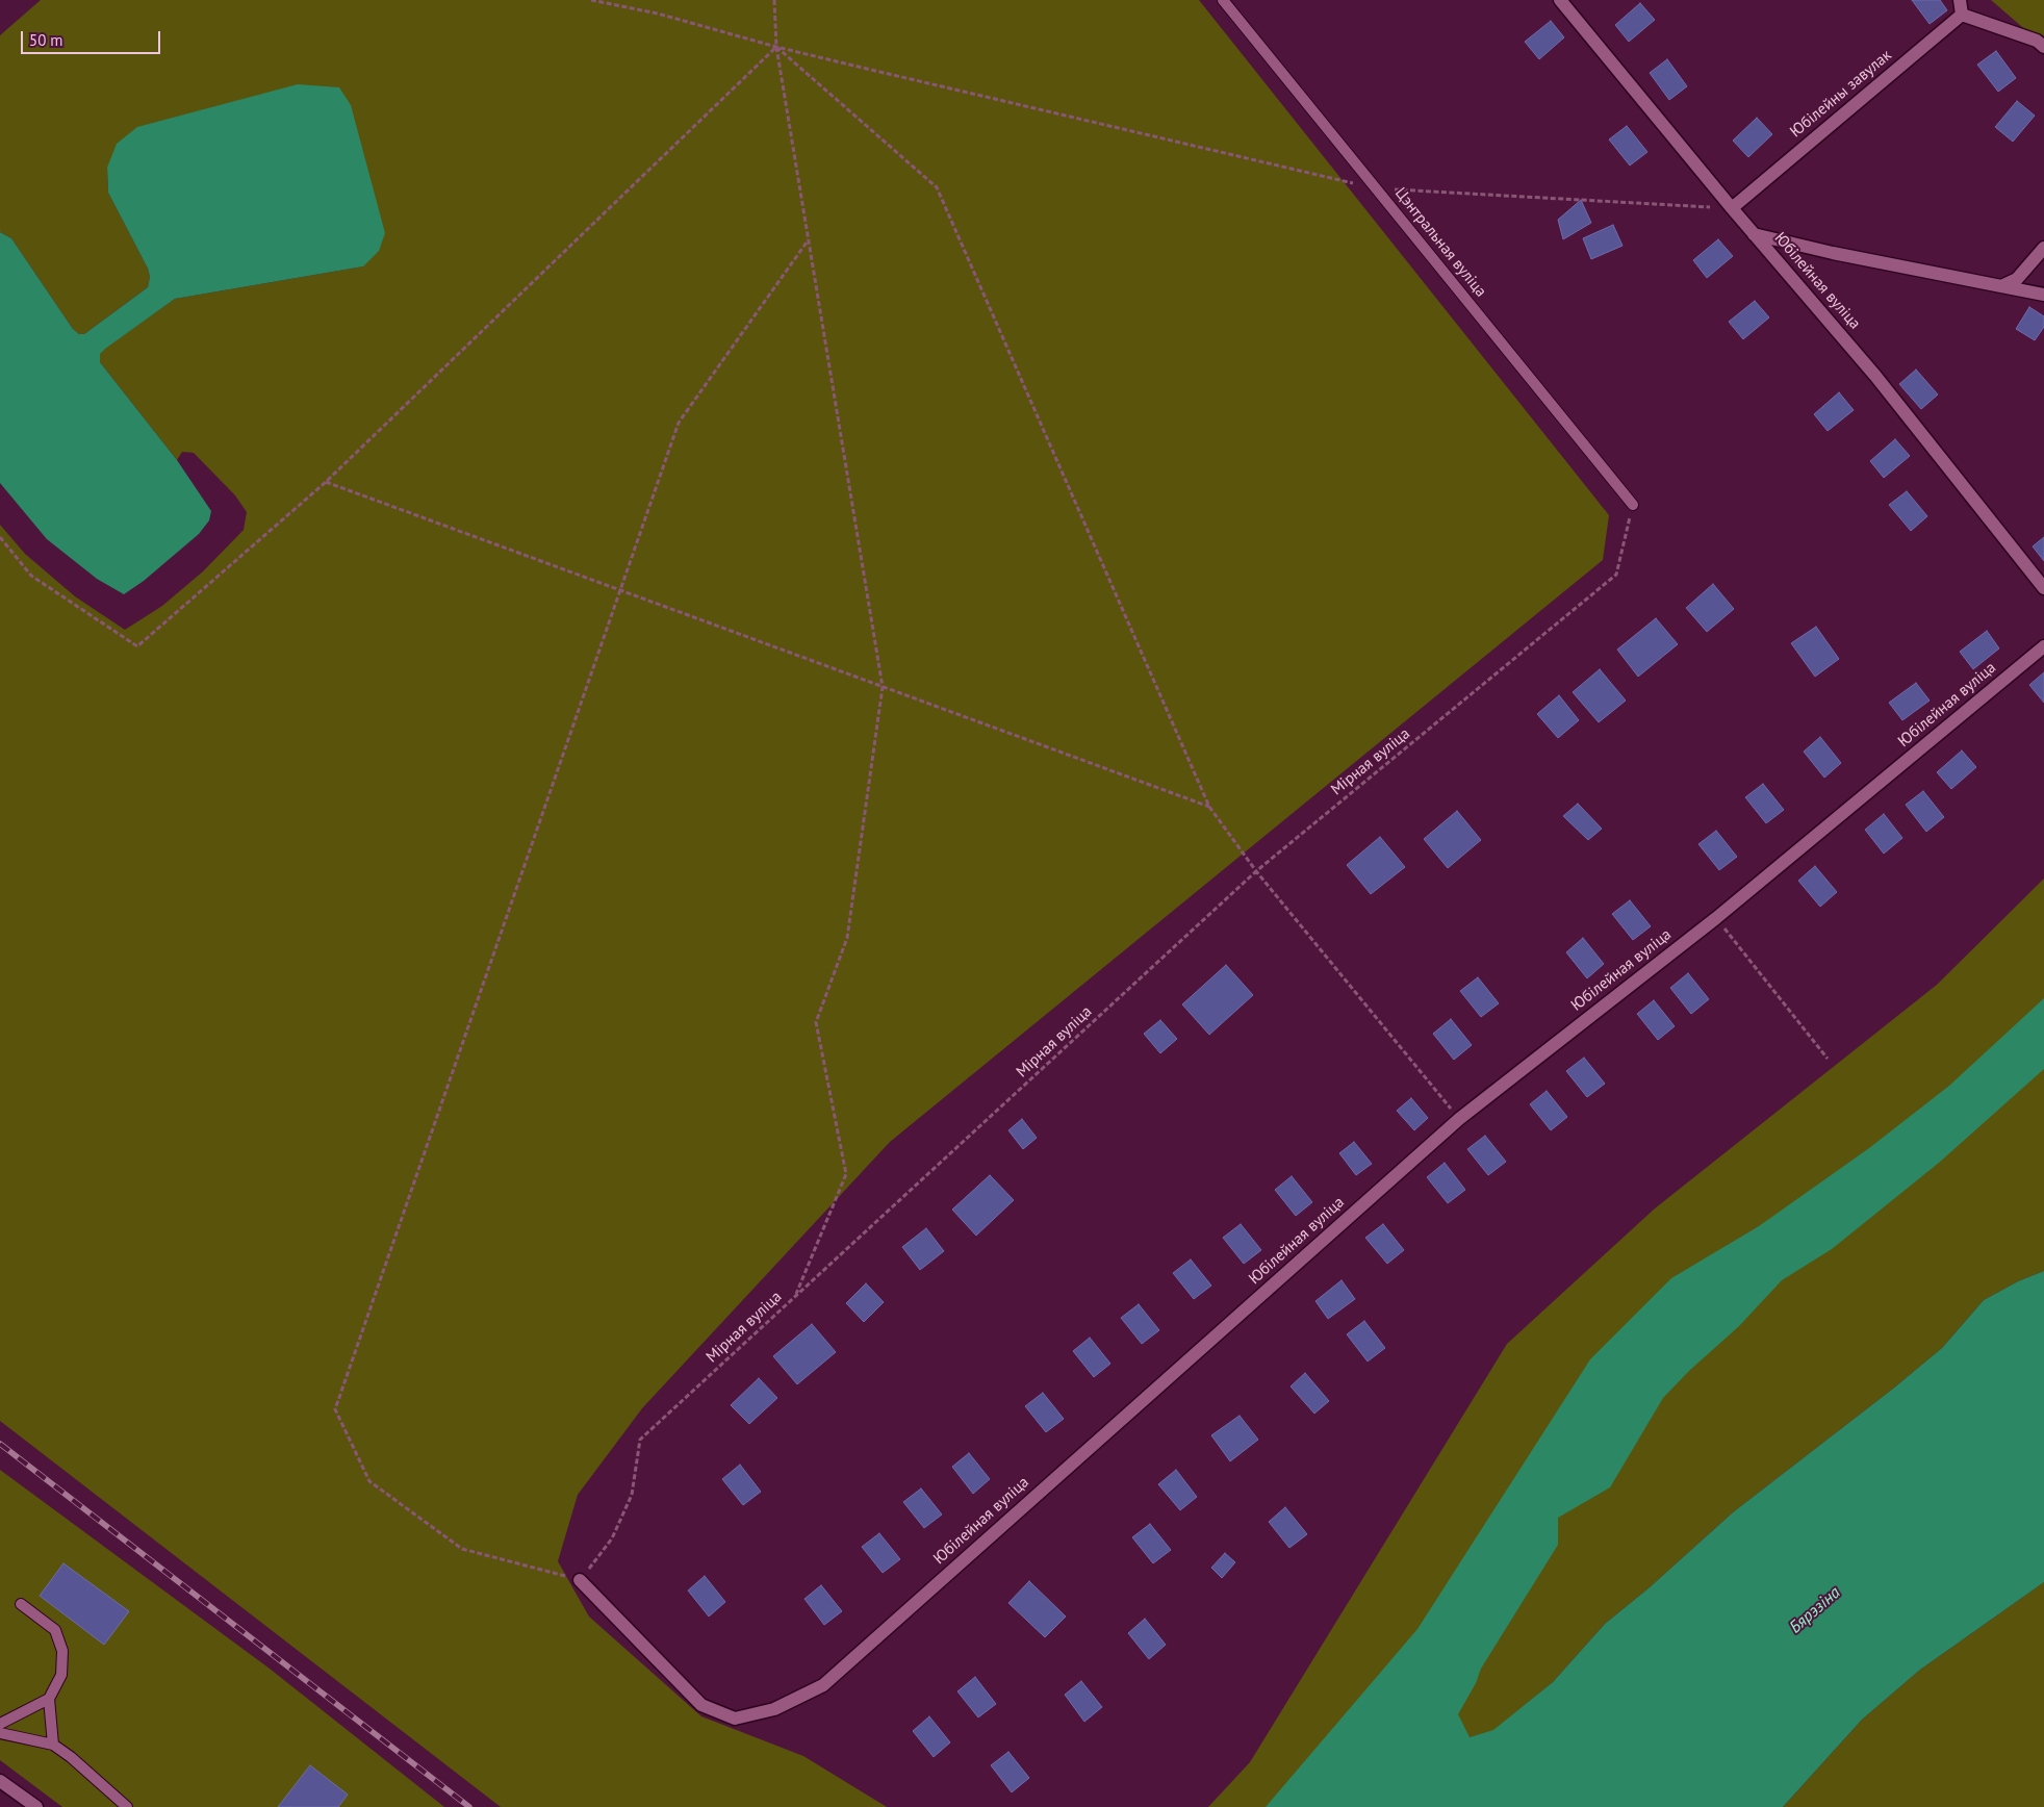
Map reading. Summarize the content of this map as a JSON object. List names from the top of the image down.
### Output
{
  "streets": {
    "street": ["Юбілейны завулак", "Юбілейная вуліца"],
    "lane": ["Цэнтральная вуліца"],
    "path": ["Мірная вуліца"]
  },
  "crossings": [
    ["Юбілейны завулак", "Юбілейная вуліца"],
    ["Цэнтральная вуліца", "Мірная вуліца"],
    ["Юбілейная вуліца", "Мірная вуліца"]
  ],
  "water": ["Бярэзіна"],
  "scale_bar": "50 m"
}
